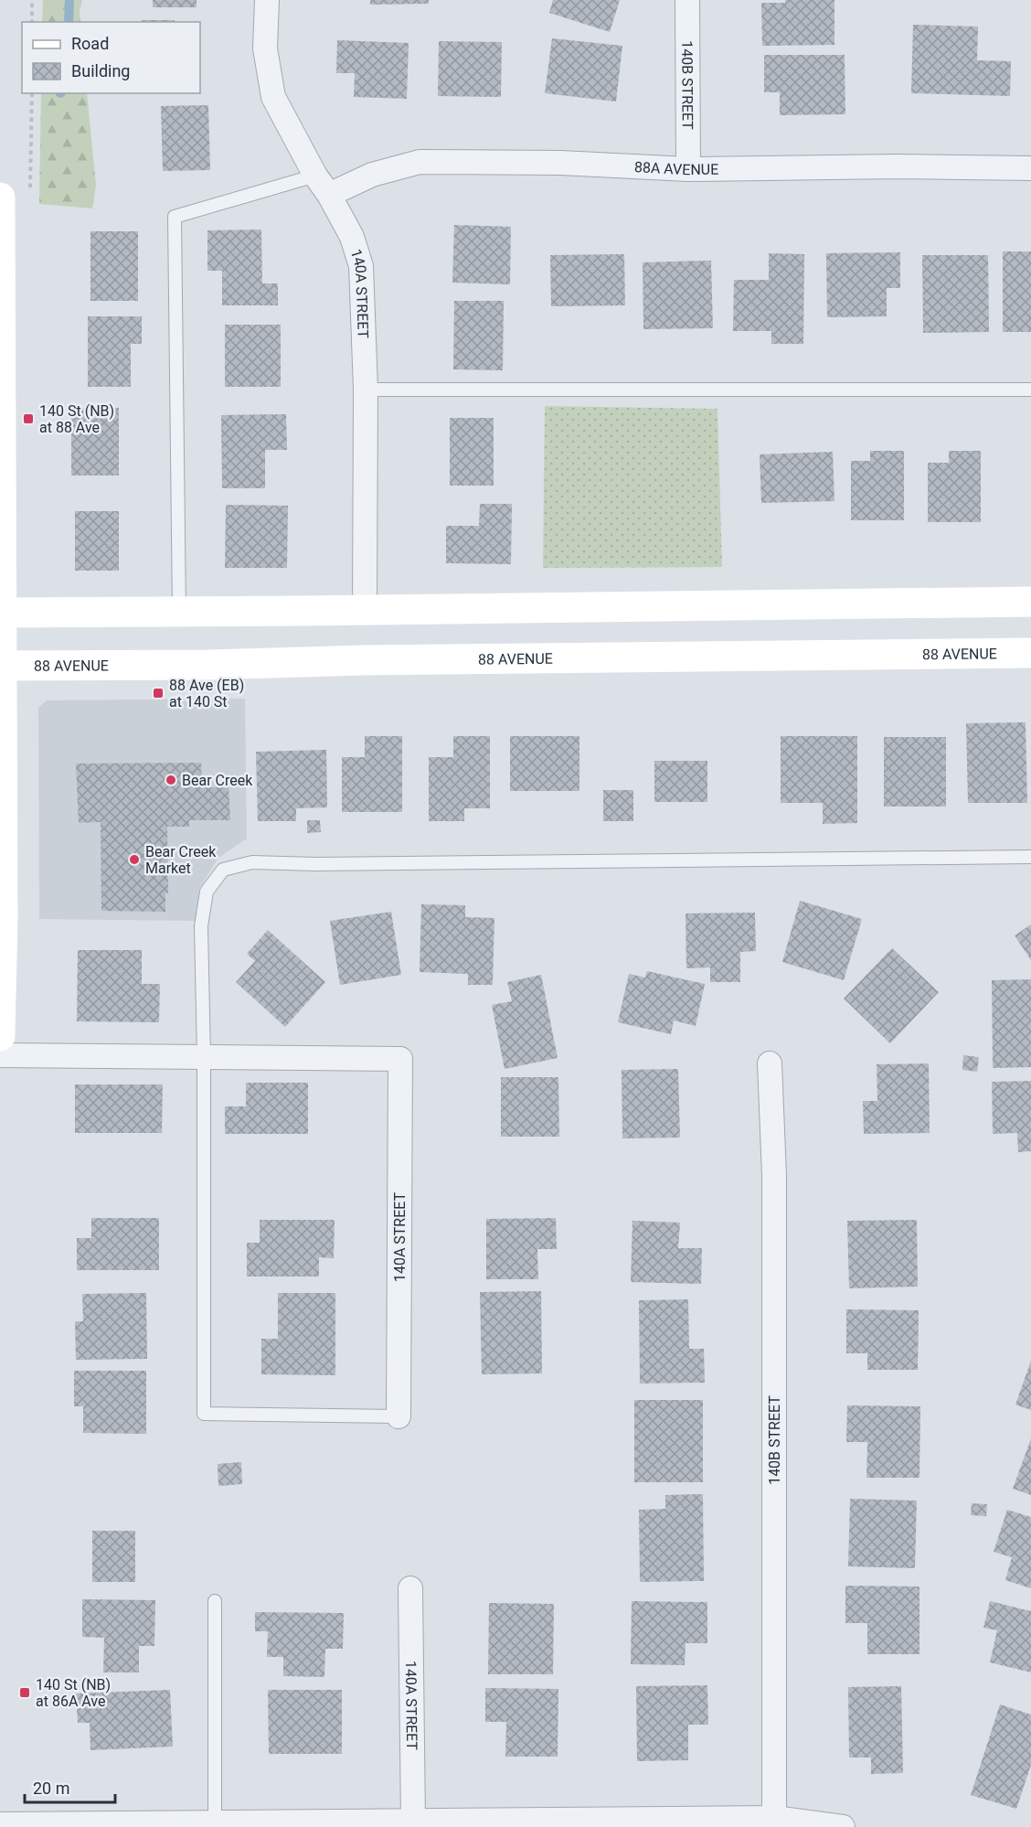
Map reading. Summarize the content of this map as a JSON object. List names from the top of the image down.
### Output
{
  "streets": {
    "main road": ["88 AVENUE"],
    "street": ["140B STREET", "88A AVENUE", "140A STREET"]
  },
  "crossings": [
    ["140B STREET", "88A AVENUE"],
    ["88A AVENUE", "140A STREET"]
  ],
  "places": {
    "transit": ["140 St (NB) at 88 Ave", "88 Ave (EB) at 140 St", "140 St (NB) at 86A Ave"],
    "other": ["Bear Creek", "Bear Creek Market"]
  },
  "legend": ["Road", "Building"],
  "scale_bar": "20 m"
}
